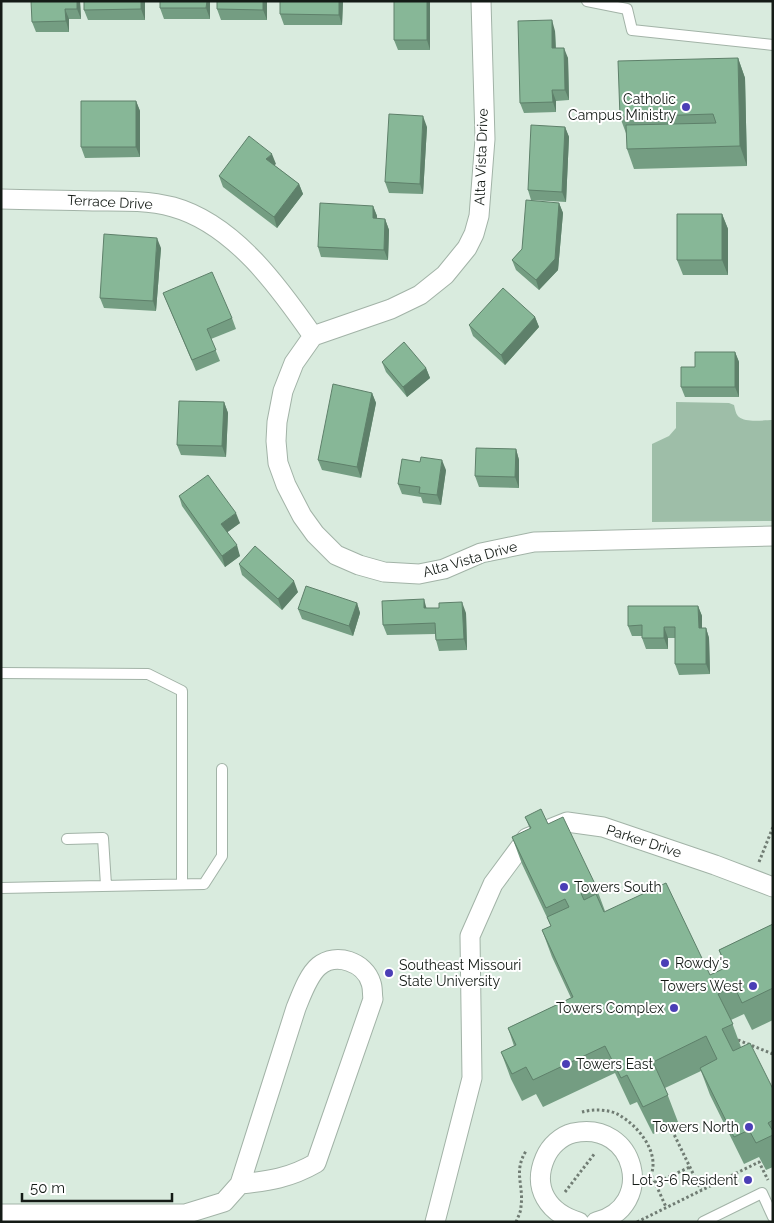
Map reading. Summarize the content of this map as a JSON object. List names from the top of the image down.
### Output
{
  "streets": {
    "street": ["Alta Vista Drive", "Terrace Drive", "Parker Drive"]
  },
  "crossings": [
    ["Alta Vista Drive", "Terrace Drive"]
  ],
  "places": [
    "Catholic Campus Ministry",
    "Towers South",
    "Rowdy's",
    "Southeast Missouri State University",
    "Towers West",
    "Towers Complex",
    "Towers East",
    "Towers North",
    "Lot 3-6 Resident"
  ],
  "scale_bar": "50 m"
}
